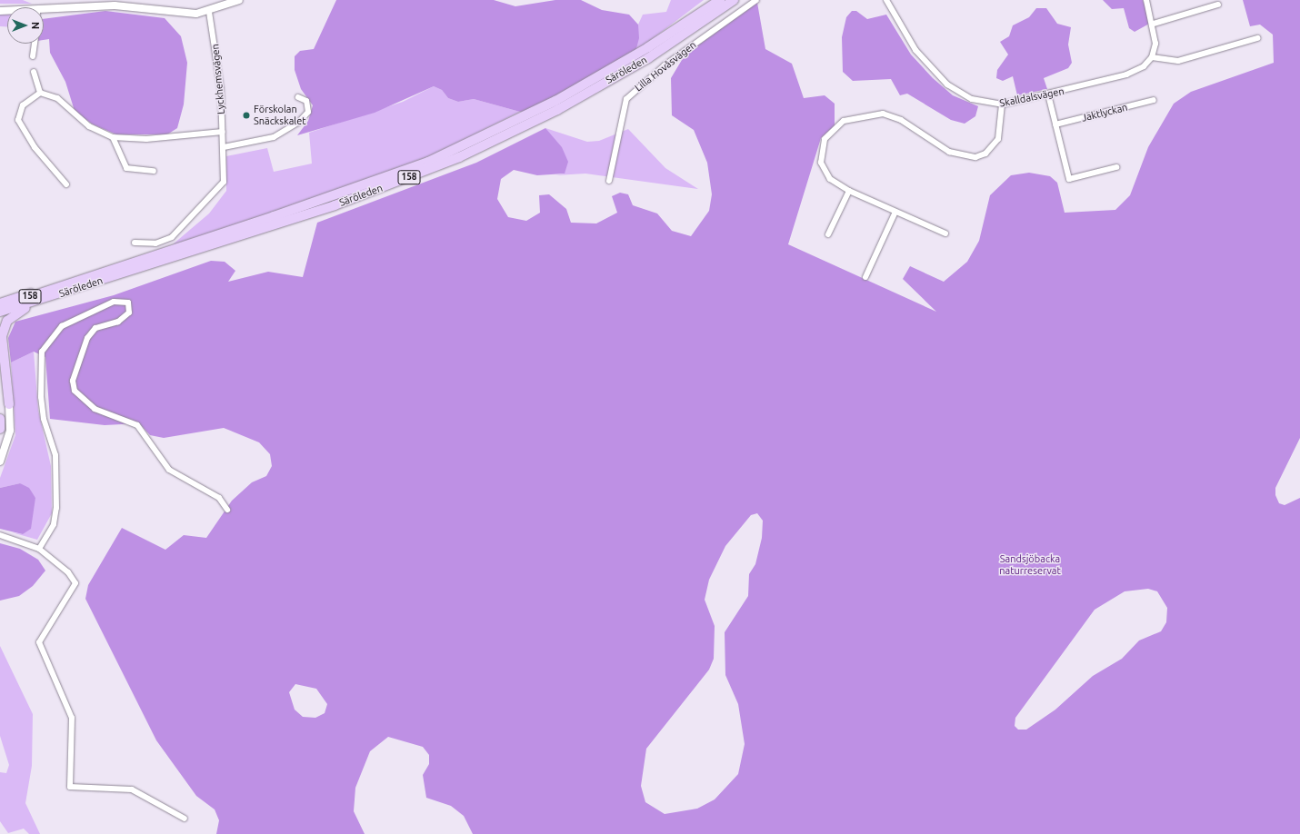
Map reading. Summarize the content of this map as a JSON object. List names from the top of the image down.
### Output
{
  "streets": {
    "main road": ["Säröleden", "158"],
    "street": [
      "Lilla Hovåsvägen",
      "Lyckhemsvägen",
      "Skalldalsvägen",
      "Jaktlyckan"
    ]
  },
  "crossings": [
    ["Säröleden", "158"]
  ],
  "parks": ["Sandsjöbacka naturreservat"],
  "places": ["Förskolan Snäckskalet"],
  "north": "right"
}
